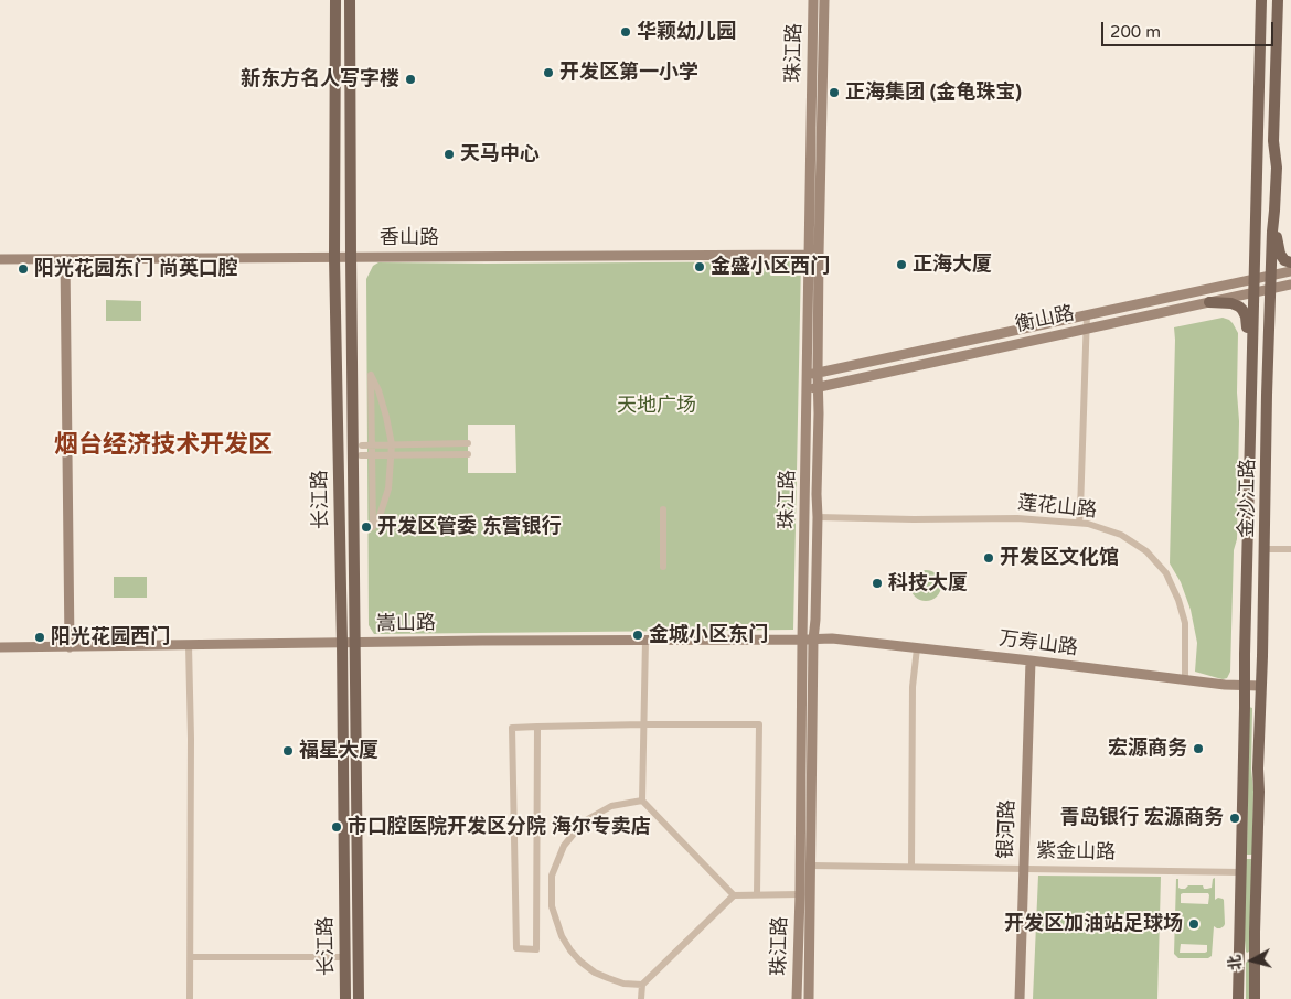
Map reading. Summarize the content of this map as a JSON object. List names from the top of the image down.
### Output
{
  "streets": {
    "main road": [
      "珠江路",
      "香山路",
      "衡山路",
      "金沙江路",
      "长江路",
      "嵩山路",
      "万寿山路",
      "银河路"
    ],
    "street": ["莲花山路", "紫金山路"]
  },
  "crossings": [
    ["珠江路", "香山路"],
    ["珠江路", "衡山路"],
    ["珠江路", "嵩山路"],
    ["香山路", "长江路"],
    ["衡山路", "金沙江路"],
    ["金沙江路", "万寿山路"],
    ["金沙江路", "紫金山路"],
    ["长江路", "嵩山路"],
    ["莲花山路", "万寿山路"],
    ["嵩山路", "万寿山路"],
    ["万寿山路", "银河路"],
    ["银河路", "紫金山路"]
  ],
  "districts": ["烟台经济技术开发区"],
  "parks": ["天地广场"],
  "places": [
    "华颖幼儿园",
    "开发区第一小学",
    "新东方名人写字楼",
    "正海集团 (金龟珠宝)",
    "天马中心",
    "正海大厦",
    "金盛小区西门",
    "阳光花园东门 尚英口腔",
    "开发区管委 东营银行",
    "开发区文化馆",
    "科技大厦",
    "金城小区东门",
    "阳光花园西门",
    "宏源商务",
    "福星大厦",
    "青岛银行 宏源商务",
    "市口腔医院开发区分院 海尔专卖店",
    "开发区加油站足球场"
  ],
  "scale_bar": "200 m",
  "north": "left"
}
